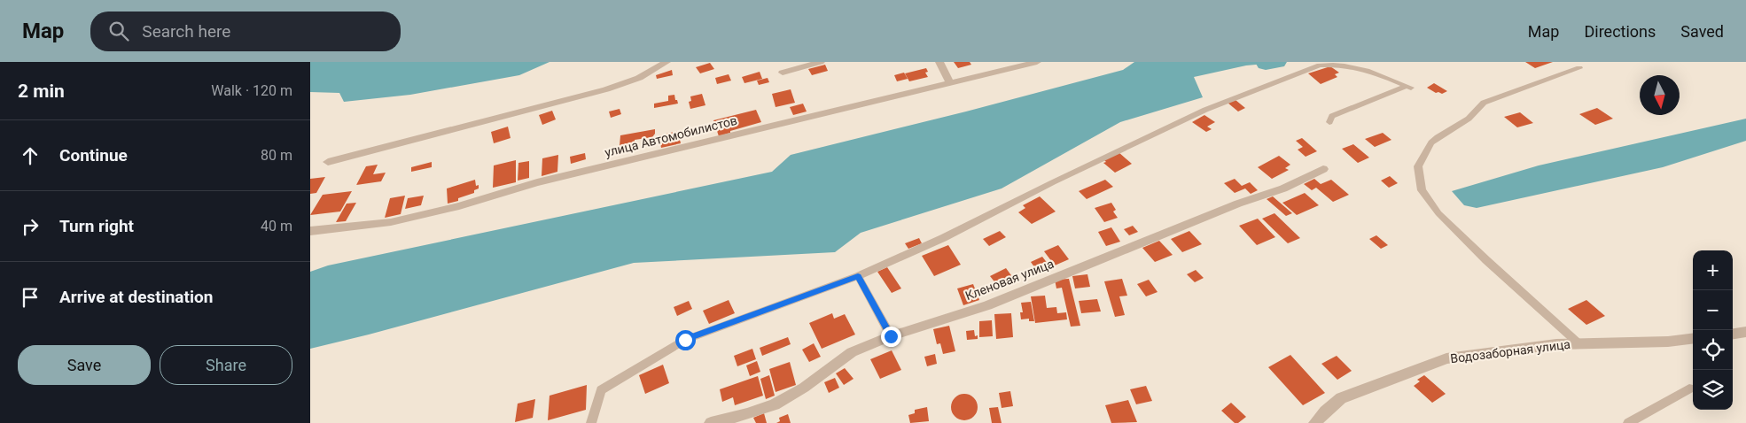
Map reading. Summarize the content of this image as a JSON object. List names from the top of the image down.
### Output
{
  "streets": {
    "street": ["улица Автомобилистов", "Кленовая улица", "Водозаборная улица"]
  },
  "north": "bottom",
  "page": {
    "header": "Map",
    "search": "Search here",
    "nav": ["Map", "Directions", "Saved"],
    "heading": ["2 min", "Walk · 120 m"],
    "list": [
      ["Continue", "80 m"],
      ["Turn right", "40 m"],
      "Arrive at destination"
    ],
    "map_buttons": ["+", "−"],
    "buttons": ["Save", "Share"]
  }
}
